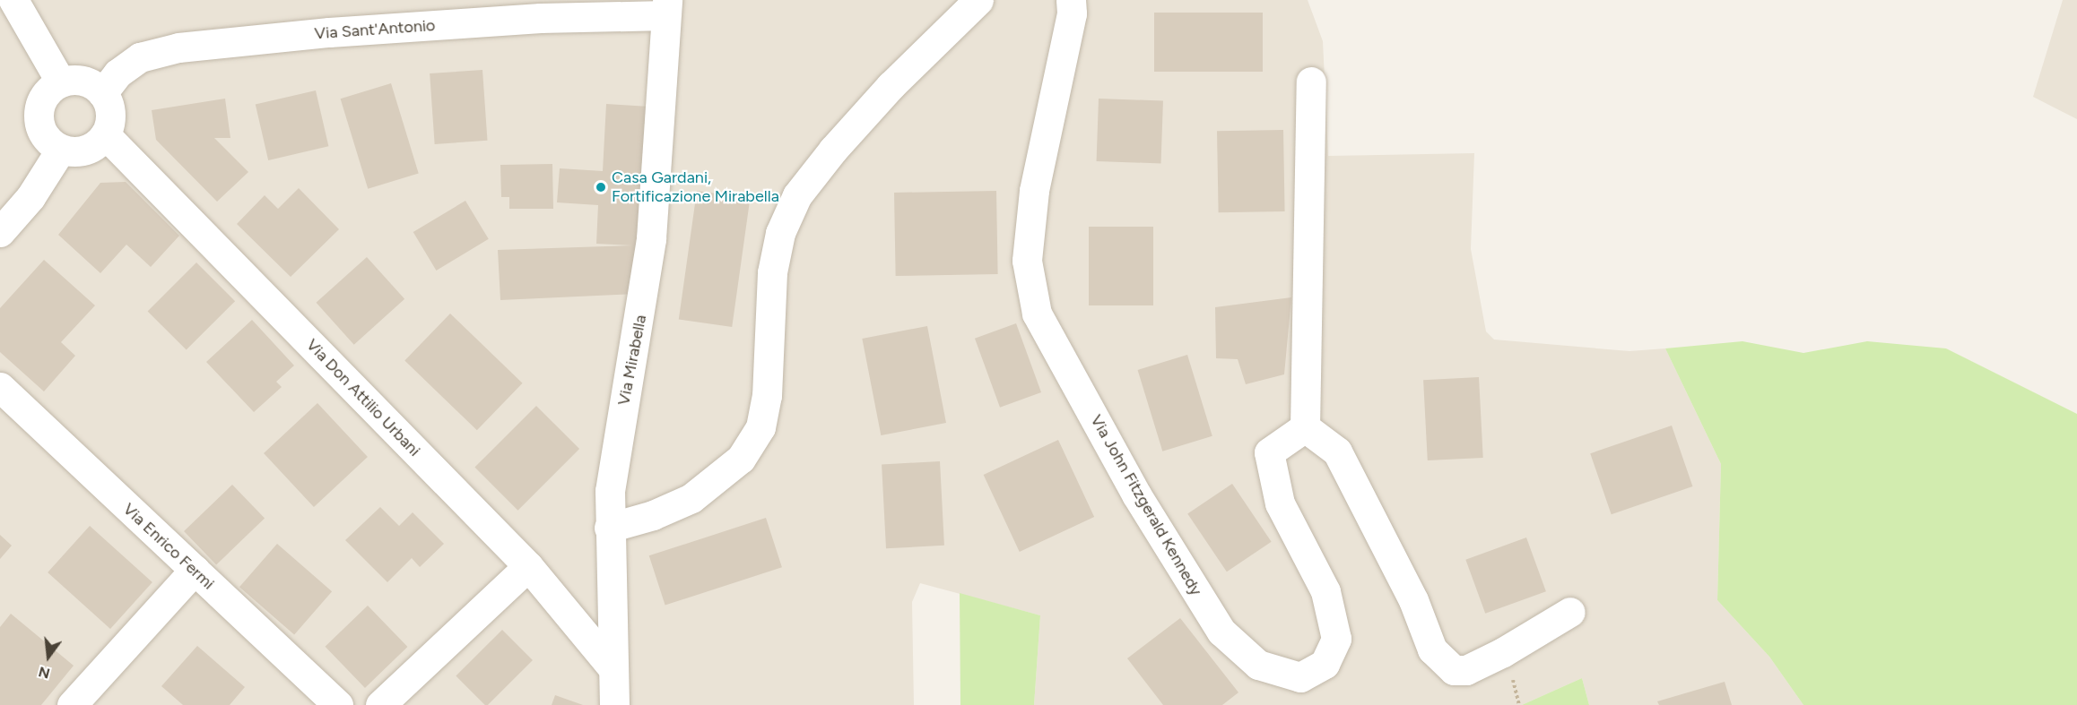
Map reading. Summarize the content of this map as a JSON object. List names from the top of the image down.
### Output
{
  "streets": {
    "street": [
      "Via Sant'Antonio",
      "Via Mirabella",
      "Via Don Attilio Urbani",
      "Via John Fitzgerald Kennedy",
      "Via Enrico Fermi"
    ]
  },
  "crossings": [
    ["Via Sant'Antonio", "Via Mirabella"],
    ["Via Sant'Antonio", "Via Don Attilio Urbani"],
    ["Via Mirabella", "Via Don Attilio Urbani"]
  ],
  "places": ["Casa Gardani, Fortificazione Mirabella"],
  "north": "bottom"
}
